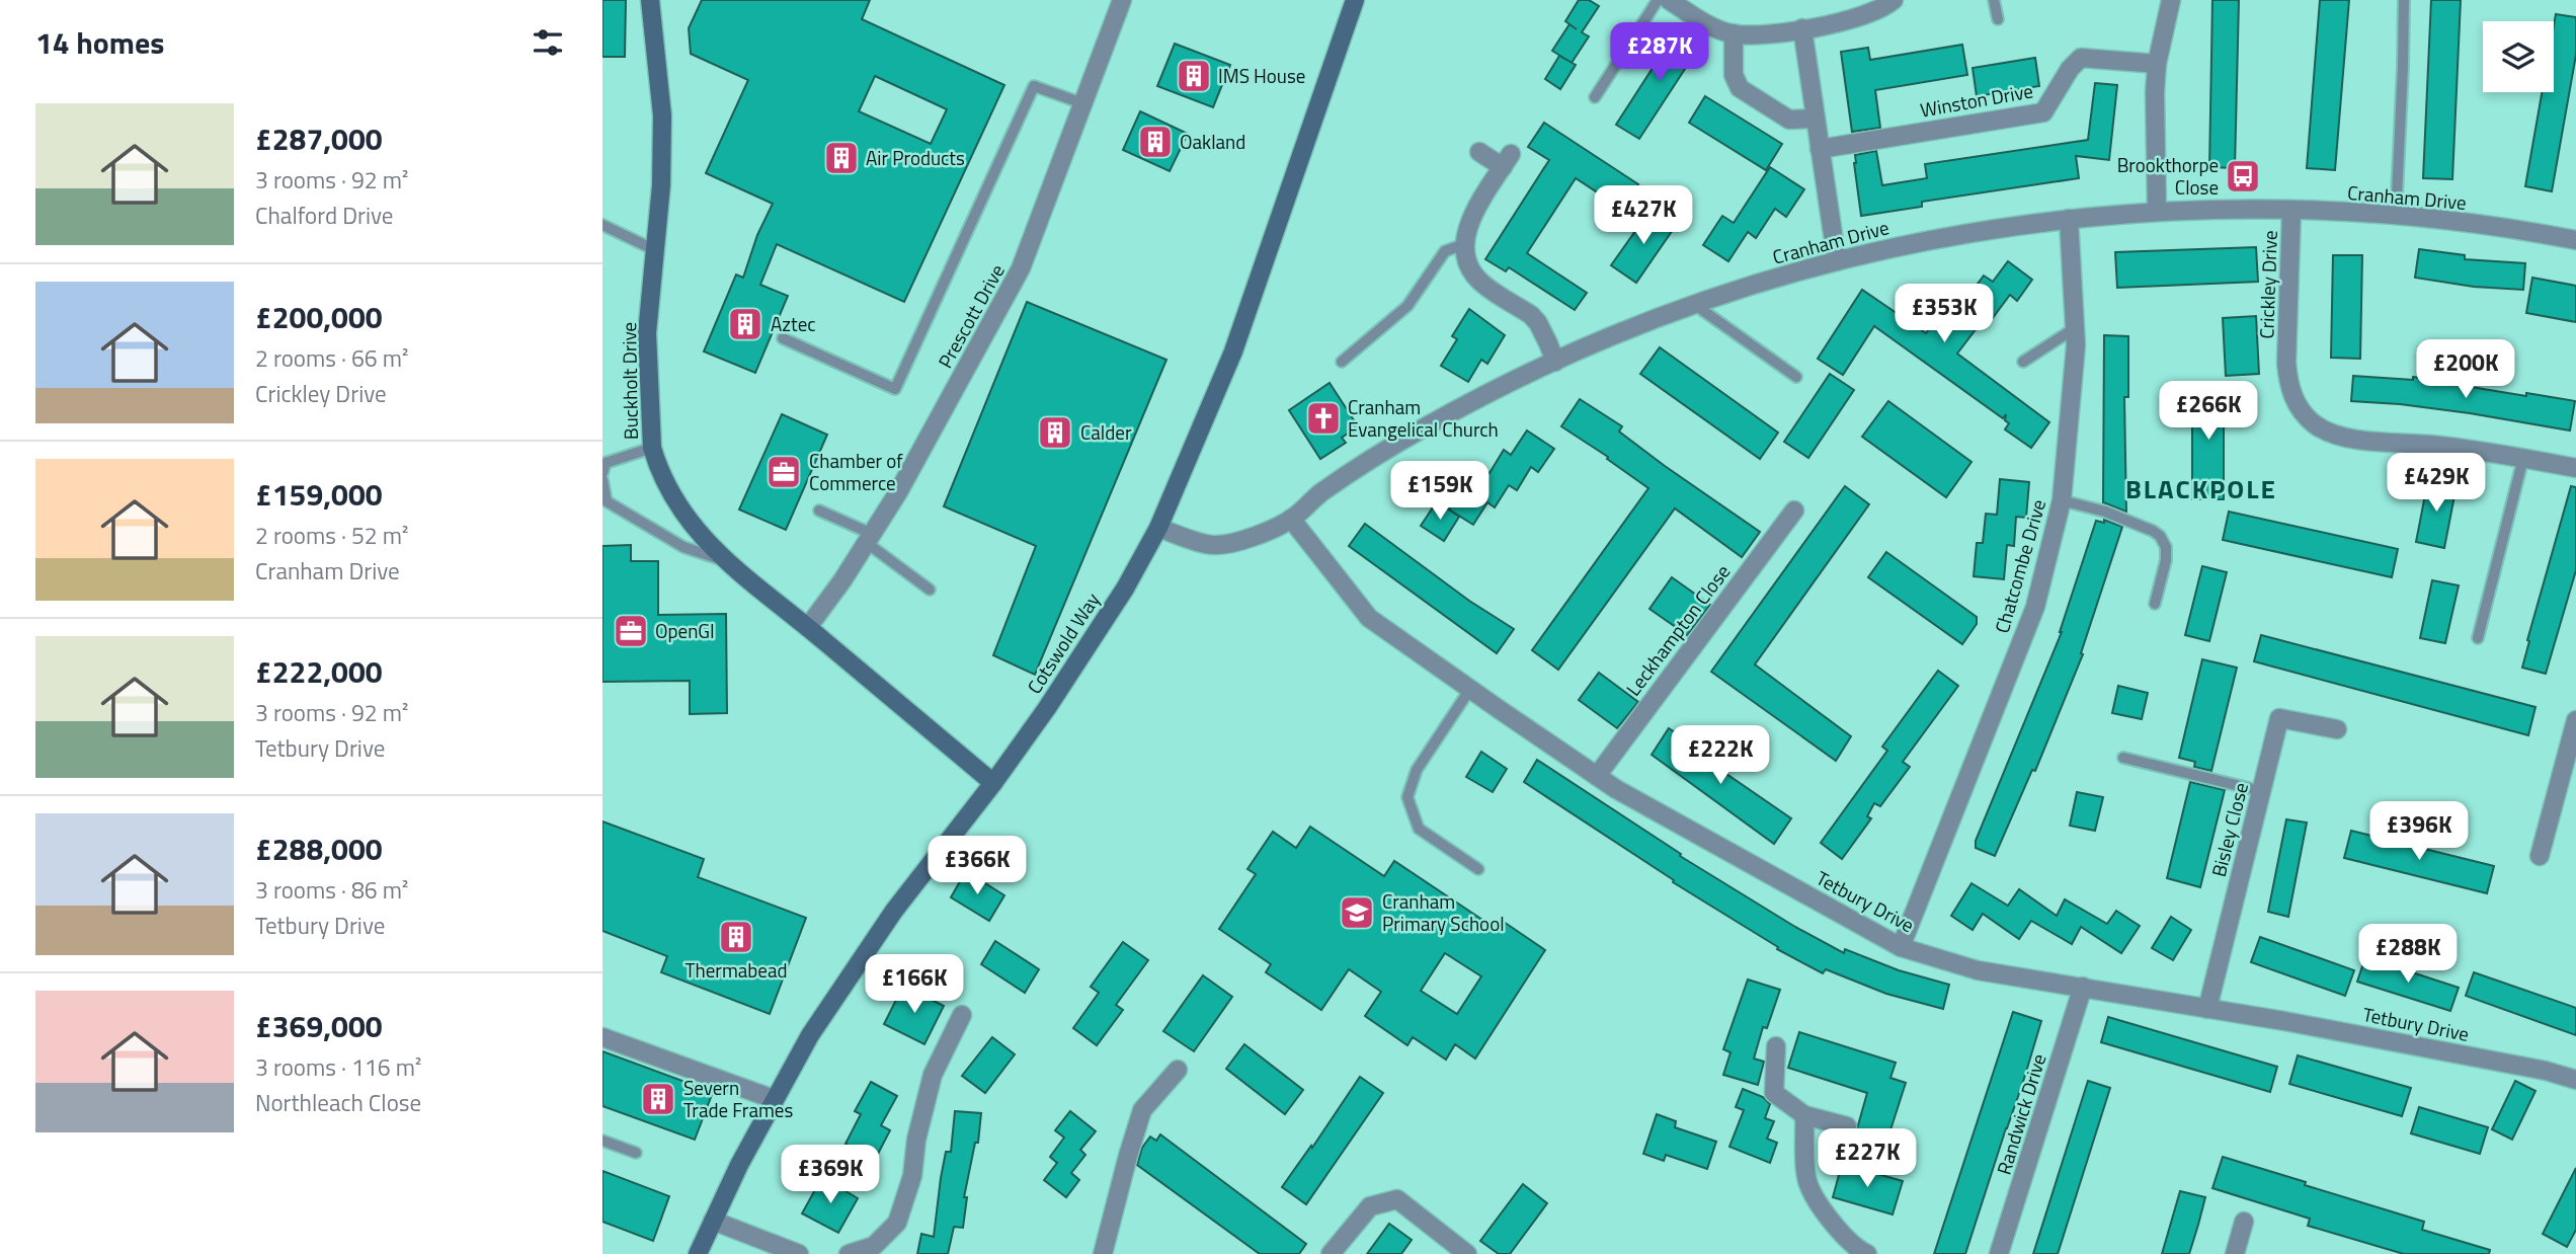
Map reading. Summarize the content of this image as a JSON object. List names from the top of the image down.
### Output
{
  "streets": {
    "main road": ["Buckholt Drive", "Cotswold Way"],
    "street": [
      "Winston Drive",
      "Cranham Drive",
      "Crickley Drive",
      "Prescott Drive",
      "Chatcombe Drive",
      "Leckhampton Close",
      "Bisley Close",
      "Tetbury Drive",
      "Randwick Drive"
    ]
  },
  "crossings": [
    ["Cranham Drive", "Crickley Drive"],
    ["Cranham Drive", "Chatcombe Drive"],
    ["Cranham Drive", "Cotswold Way"],
    ["Cranham Drive", "Tetbury Drive"],
    ["Prescott Drive", "Buckholt Drive"],
    ["Buckholt Drive", "Cotswold Way"],
    ["Chatcombe Drive", "Tetbury Drive"],
    ["Leckhampton Close", "Tetbury Drive"],
    ["Bisley Close", "Tetbury Drive"],
    ["Tetbury Drive", "Randwick Drive"]
  ],
  "districts": ["BLACKPOLE"],
  "places": {
    "building": [
      "IMS House",
      "Oakland",
      "Air Products",
      "Aztec",
      "Calder",
      "Thermabead",
      "Severn Trade Frames"
    ],
    "bus stop": ["Brookthorpe Close"],
    "church": ["Cranham Evangelical Church"],
    "office": ["Chamber of Commerce", "OpenGI"],
    "school or university": ["Cranham Primary School"]
  },
  "page": {
    "heading": "14 homes",
    "price": [
      "£287K",
      "£427K",
      "£353K",
      "£200K",
      "£266K",
      "£429K",
      "£159K",
      "£222K",
      "£396K",
      "£366K",
      "£288K",
      "£166K",
      "£227K",
      "£369K"
    ],
    "list": [
      {
        "name": "£287,000",
        "note": "3 rooms · 92 m² · Chalford Drive"
      },
      {
        "name": "£200,000",
        "note": "2 rooms · 66 m² · Crickley Drive"
      },
      {
        "name": "£159,000",
        "note": "2 rooms · 52 m² · Cranham Drive"
      },
      {
        "name": "£222,000",
        "note": "3 rooms · 92 m² · Tetbury Drive"
      },
      {
        "name": "£288,000",
        "note": "3 rooms · 86 m² · Tetbury Drive"
      },
      {
        "name": "£369,000",
        "note": "3 rooms · 116 m² · Northleach Close"
      }
    ]
  }
}
